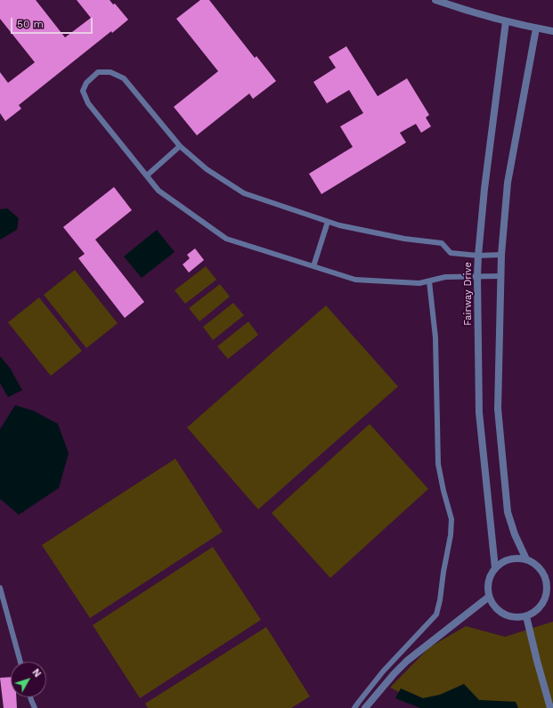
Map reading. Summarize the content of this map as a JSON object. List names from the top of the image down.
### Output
{
  "streets": {
    "street": ["Fairway Drive"]
  },
  "scale_bar": "50 m",
  "north": "top right"
}
